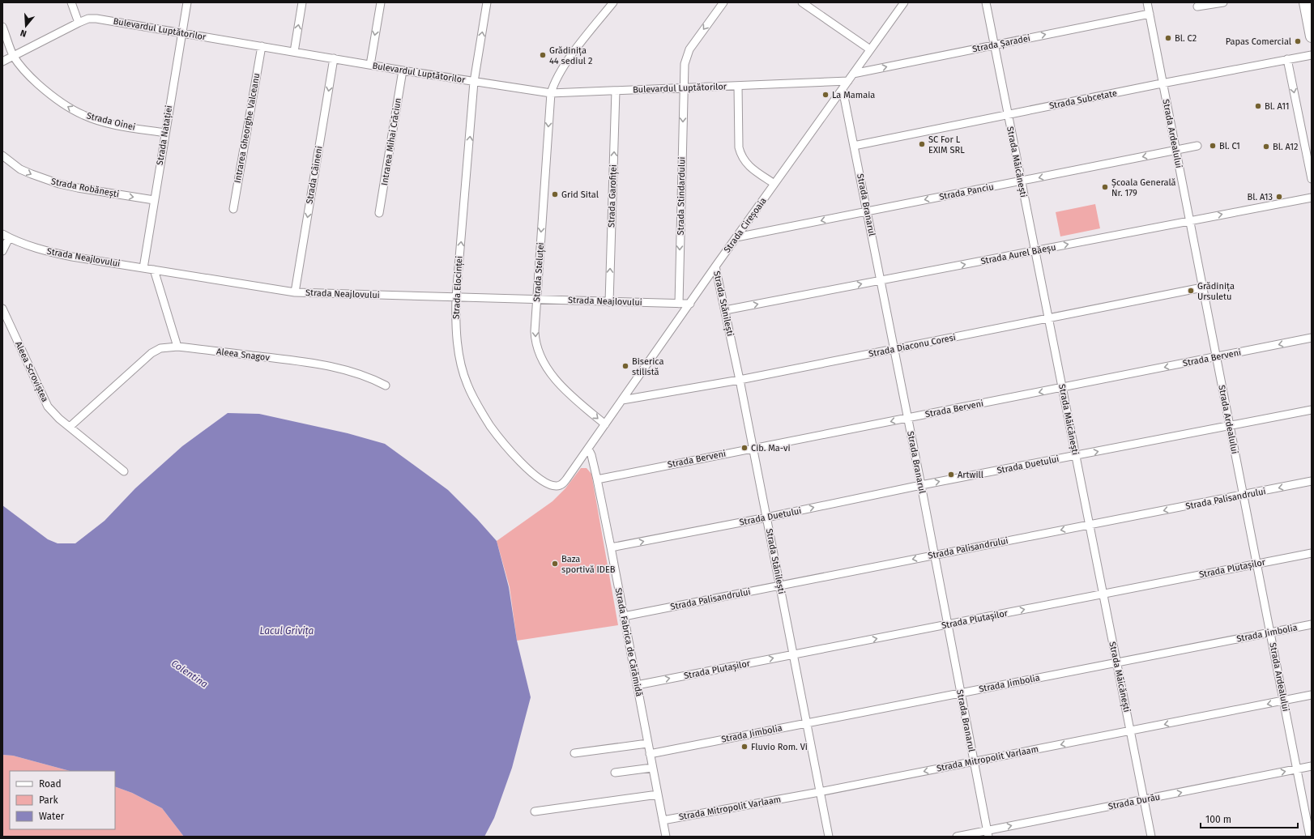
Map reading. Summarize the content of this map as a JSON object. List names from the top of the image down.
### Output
{
  "streets": {
    "street": [
      "Bulevardul Luptătorilor",
      "Strada Șaradei",
      "Strada Subcetate",
      "Strada Oinei",
      "Intrarea Gheorghe Valceanu",
      "Strada Ardealului",
      "Strada Natației",
      "Intrarea Mihai Crăciun",
      "Strada Măicănești",
      "Strada Câineni",
      "Strada Robănești",
      "Strada Panciu",
      "Strada Garofiței",
      "Strada Stindardului",
      "Strada Branarul",
      "Strada Cireșoaia",
      "Strada Aurel Băeșu",
      "Strada Neajlovului",
      "Strada Steluței",
      "Strada Elocinței",
      "Strada Stănilești",
      "Strada Diaconu Coresi",
      "Aleea Snagov",
      "Strada Berveni",
      "Aleea Scroviștea",
      "Strada Duetului",
      "Strada Palisandrului",
      "Strada Plutașilor",
      "Strada Jimbolia",
      "Strada Fabrica de Cărămidă",
      "Strada Mitropolit Varlaam",
      "Strada Durău"
    ]
  },
  "crossings": [
    ["Bulevardul Luptătorilor", "Strada Oinei"],
    ["Bulevardul Luptătorilor", "Intrarea Gheorghe Valceanu"],
    ["Bulevardul Luptătorilor", "Strada Natației"],
    ["Bulevardul Luptătorilor", "Intrarea Mihai Crăciun"],
    ["Bulevardul Luptătorilor", "Strada Câineni"],
    ["Bulevardul Luptătorilor", "Strada Garofiței"],
    ["Bulevardul Luptătorilor", "Strada Stindardului"],
    ["Bulevardul Luptătorilor", "Strada Cireșoaia"],
    ["Bulevardul Luptătorilor", "Strada Steluței"],
    ["Bulevardul Luptătorilor", "Strada Elocinței"],
    ["Strada Șaradei", "Strada Ardealului"],
    ["Strada Șaradei", "Strada Măicănești"],
    ["Strada Șaradei", "Strada Cireșoaia"],
    ["Strada Subcetate", "Strada Ardealului"],
    ["Strada Subcetate", "Strada Măicănești"],
    ["Strada Subcetate", "Strada Branarul"],
    ["Strada Oinei", "Strada Natației"],
    ["Strada Ardealului", "Strada Panciu"],
    ["Strada Ardealului", "Strada Aurel Băeșu"],
    ["Strada Ardealului", "Strada Diaconu Coresi"],
    ["Strada Ardealului", "Strada Berveni"],
    ["Strada Ardealului", "Strada Duetului"],
    ["Strada Ardealului", "Strada Palisandrului"],
    ["Strada Ardealului", "Strada Plutașilor"],
    ["Strada Ardealului", "Strada Jimbolia"],
    ["Strada Ardealului", "Strada Mitropolit Varlaam"],
    ["Strada Ardealului", "Strada Durău"],
    ["Strada Natației", "Strada Robănești"],
    ["Strada Natației", "Strada Neajlovului"],
    ["Strada Măicănești", "Strada Panciu"],
    ["Strada Măicănești", "Strada Aurel Băeșu"],
    ["Strada Măicănești", "Strada Diaconu Coresi"],
    ["Strada Măicănești", "Strada Berveni"],
    ["Strada Măicănești", "Strada Duetului"],
    ["Strada Măicănești", "Strada Palisandrului"],
    ["Strada Măicănești", "Strada Plutașilor"],
    ["Strada Măicănești", "Strada Jimbolia"],
    ["Strada Măicănești", "Strada Mitropolit Varlaam"],
    ["Strada Măicănești", "Strada Durău"],
    ["Strada Câineni", "Strada Neajlovului"],
    ["Strada Panciu", "Strada Branarul"],
    ["Strada Panciu", "Strada Cireșoaia"],
    ["Strada Garofiței", "Strada Neajlovului"],
    ["Strada Stindardului", "Strada Neajlovului"],
    ["Strada Branarul", "Strada Cireșoaia"],
    ["Strada Branarul", "Strada Aurel Băeșu"],
    ["Strada Branarul", "Strada Diaconu Coresi"],
    ["Strada Branarul", "Strada Berveni"],
    ["Strada Branarul", "Strada Duetului"],
    ["Strada Branarul", "Strada Palisandrului"],
    ["Strada Branarul", "Strada Plutașilor"],
    ["Strada Branarul", "Strada Jimbolia"],
    ["Strada Branarul", "Strada Mitropolit Varlaam"],
    ["Strada Branarul", "Strada Durău"],
    ["Strada Cireșoaia", "Strada Neajlovului"],
    ["Strada Cireșoaia", "Strada Steluței"],
    ["Strada Cireșoaia", "Strada Elocinței"],
    ["Strada Cireșoaia", "Strada Stănilești"],
    ["Strada Cireșoaia", "Strada Diaconu Coresi"],
    ["Strada Cireșoaia", "Strada Fabrica de Cărămidă"],
    ["Strada Aurel Băeșu", "Strada Stănilești"],
    ["Strada Neajlovului", "Strada Steluței"],
    ["Strada Neajlovului", "Strada Elocinței"],
    ["Strada Elocinței", "Strada Fabrica de Cărămidă"],
    ["Strada Stănilești", "Strada Diaconu Coresi"],
    ["Strada Stănilești", "Strada Berveni"],
    ["Strada Stănilești", "Strada Duetului"],
    ["Strada Stănilești", "Strada Palisandrului"],
    ["Strada Stănilești", "Strada Plutașilor"],
    ["Strada Stănilești", "Strada Jimbolia"],
    ["Strada Stănilești", "Strada Mitropolit Varlaam"],
    ["Strada Berveni", "Strada Fabrica de Cărămidă"],
    ["Strada Duetului", "Strada Fabrica de Cărămidă"],
    ["Strada Palisandrului", "Strada Fabrica de Cărămidă"],
    ["Strada Plutașilor", "Strada Fabrica de Cărămidă"],
    ["Strada Jimbolia", "Strada Fabrica de Cărămidă"],
    ["Strada Fabrica de Cărămidă", "Strada Mitropolit Varlaam"]
  ],
  "one_way": [
    "Strada Șaradei",
    "Strada Oinei",
    "Strada Câineni",
    "Strada Robănești",
    "Strada Panciu",
    "Strada Garofiței",
    "Strada Stindardului",
    "Strada Aurel Băeșu",
    "Strada Steluței",
    "Strada Elocinței",
    "Strada Berveni",
    "Strada Duetului",
    "Strada Palisandrului",
    "Strada Plutașilor",
    "Strada Mitropolit Varlaam",
    "Strada Durău"
  ],
  "water": ["Lacul Grivița", "Colentina"],
  "places": [
    "Bl. C2",
    "Papas Comercial",
    "Grădinița 44 sediul 2",
    "La Mamaia",
    "Bl. A11",
    "SC For L EXIM SRL",
    "Bl. C1",
    "Bl. A12",
    "Școala Generală Nr. 179",
    "Grid Sital",
    "Bl. A13",
    "Grădinița Ursuletu",
    "Biserica stilistă",
    "Cib. Ma-vi",
    "Artwill",
    "Baza sportivă IDEB",
    "Fluvio Rom. Vi"
  ],
  "legend": ["Road", "Park", "Water"],
  "scale_bar": "100 m",
  "north": "bottom"
}
